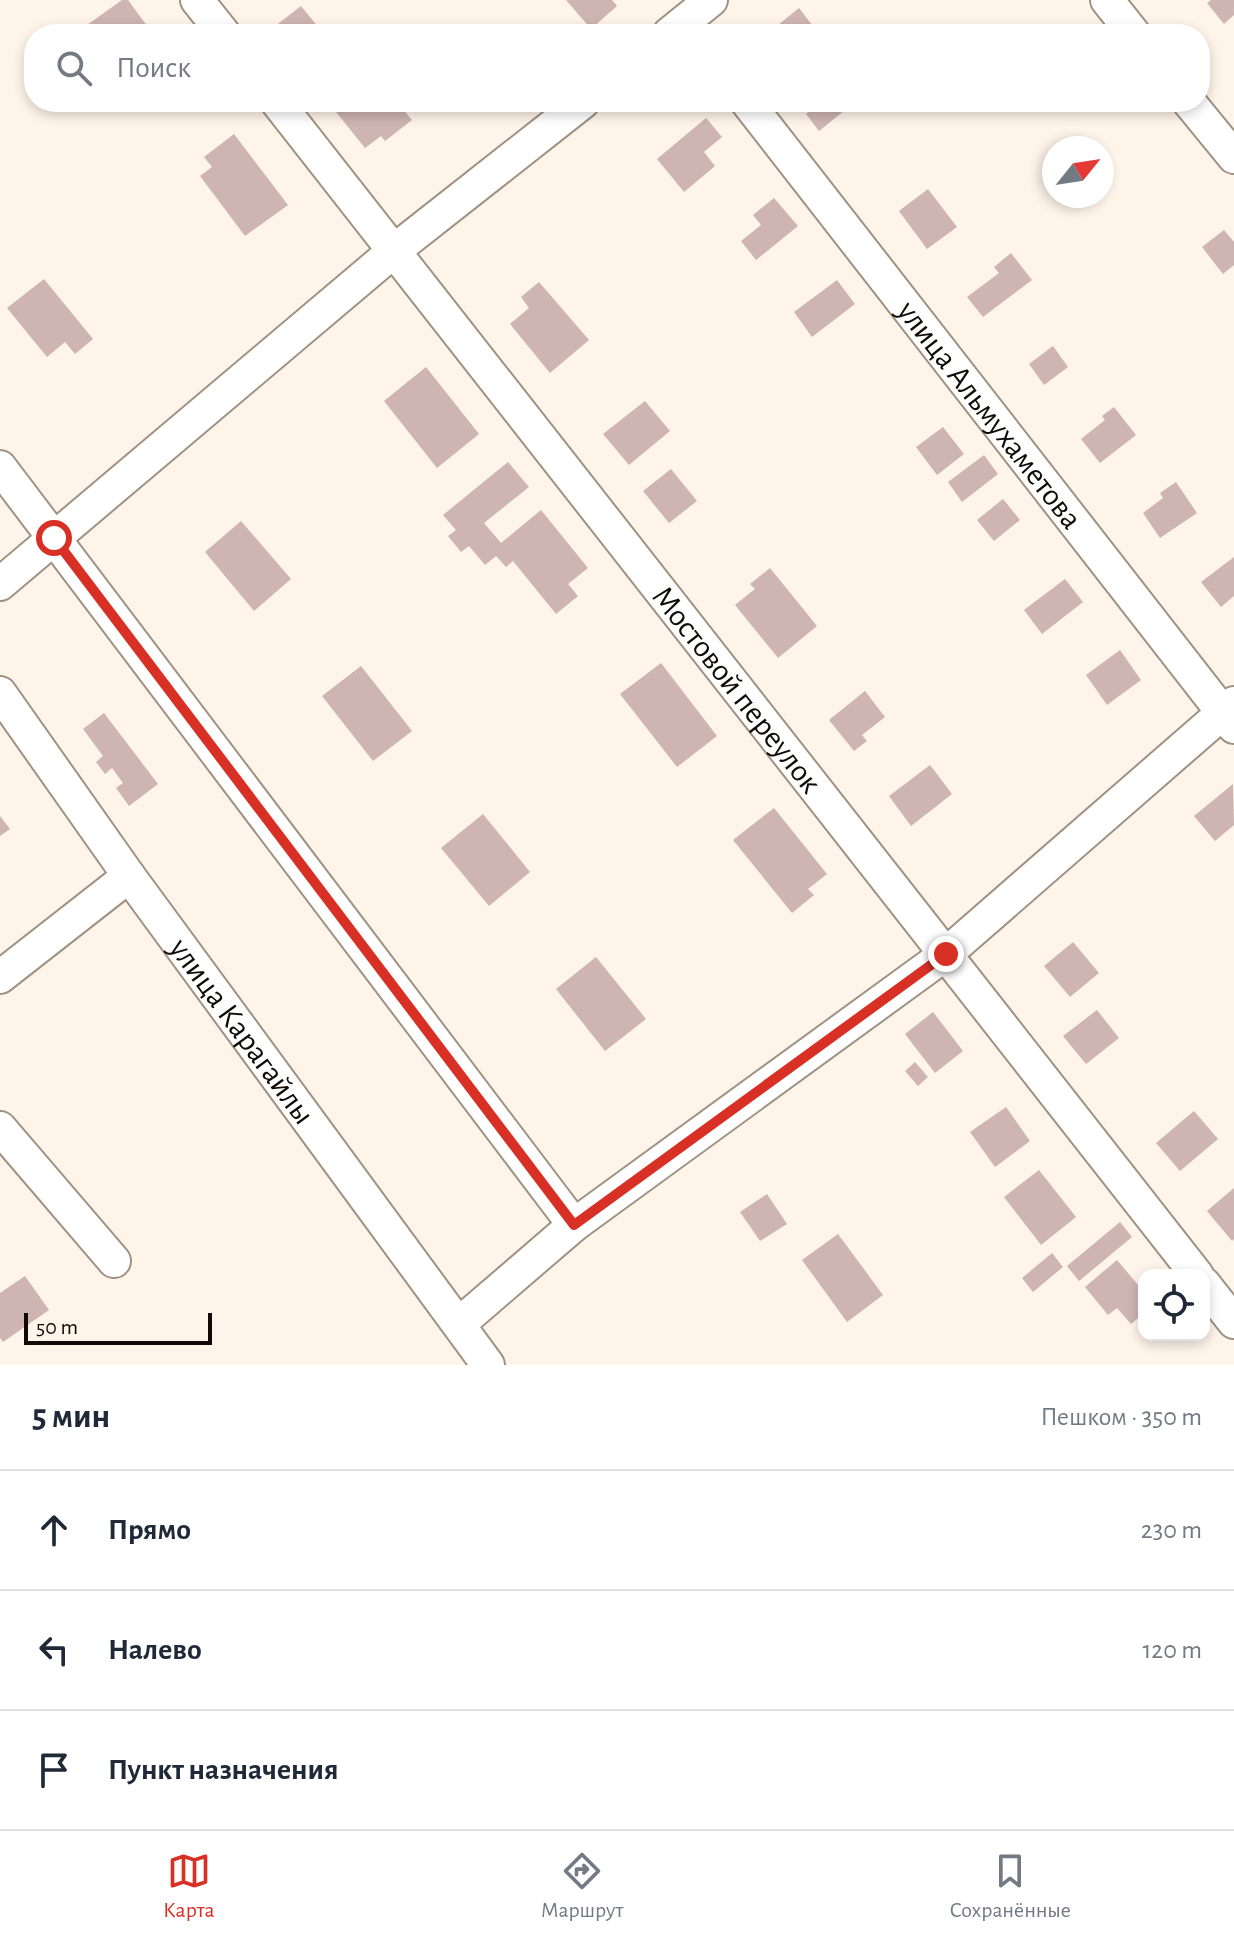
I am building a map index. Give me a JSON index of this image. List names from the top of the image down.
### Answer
{
  "streets": {
    "street": ["улица Альмухаметова", "Мостовой переулок", "улица Карагайлы"]
  },
  "scale_bar": "50 m",
  "north": "top right",
  "page": {
    "search": "Поиск",
    "scale": "50 m",
    "heading": ["5 мин", "Пешком · 350 m"],
    "list": [
      ["Прямо", "230 m"],
      ["Налево", "120 m"],
      "Пункт назначения"
    ],
    "nav": ["Карта", "Маршрут", "Сохранённые"]
  }
}
